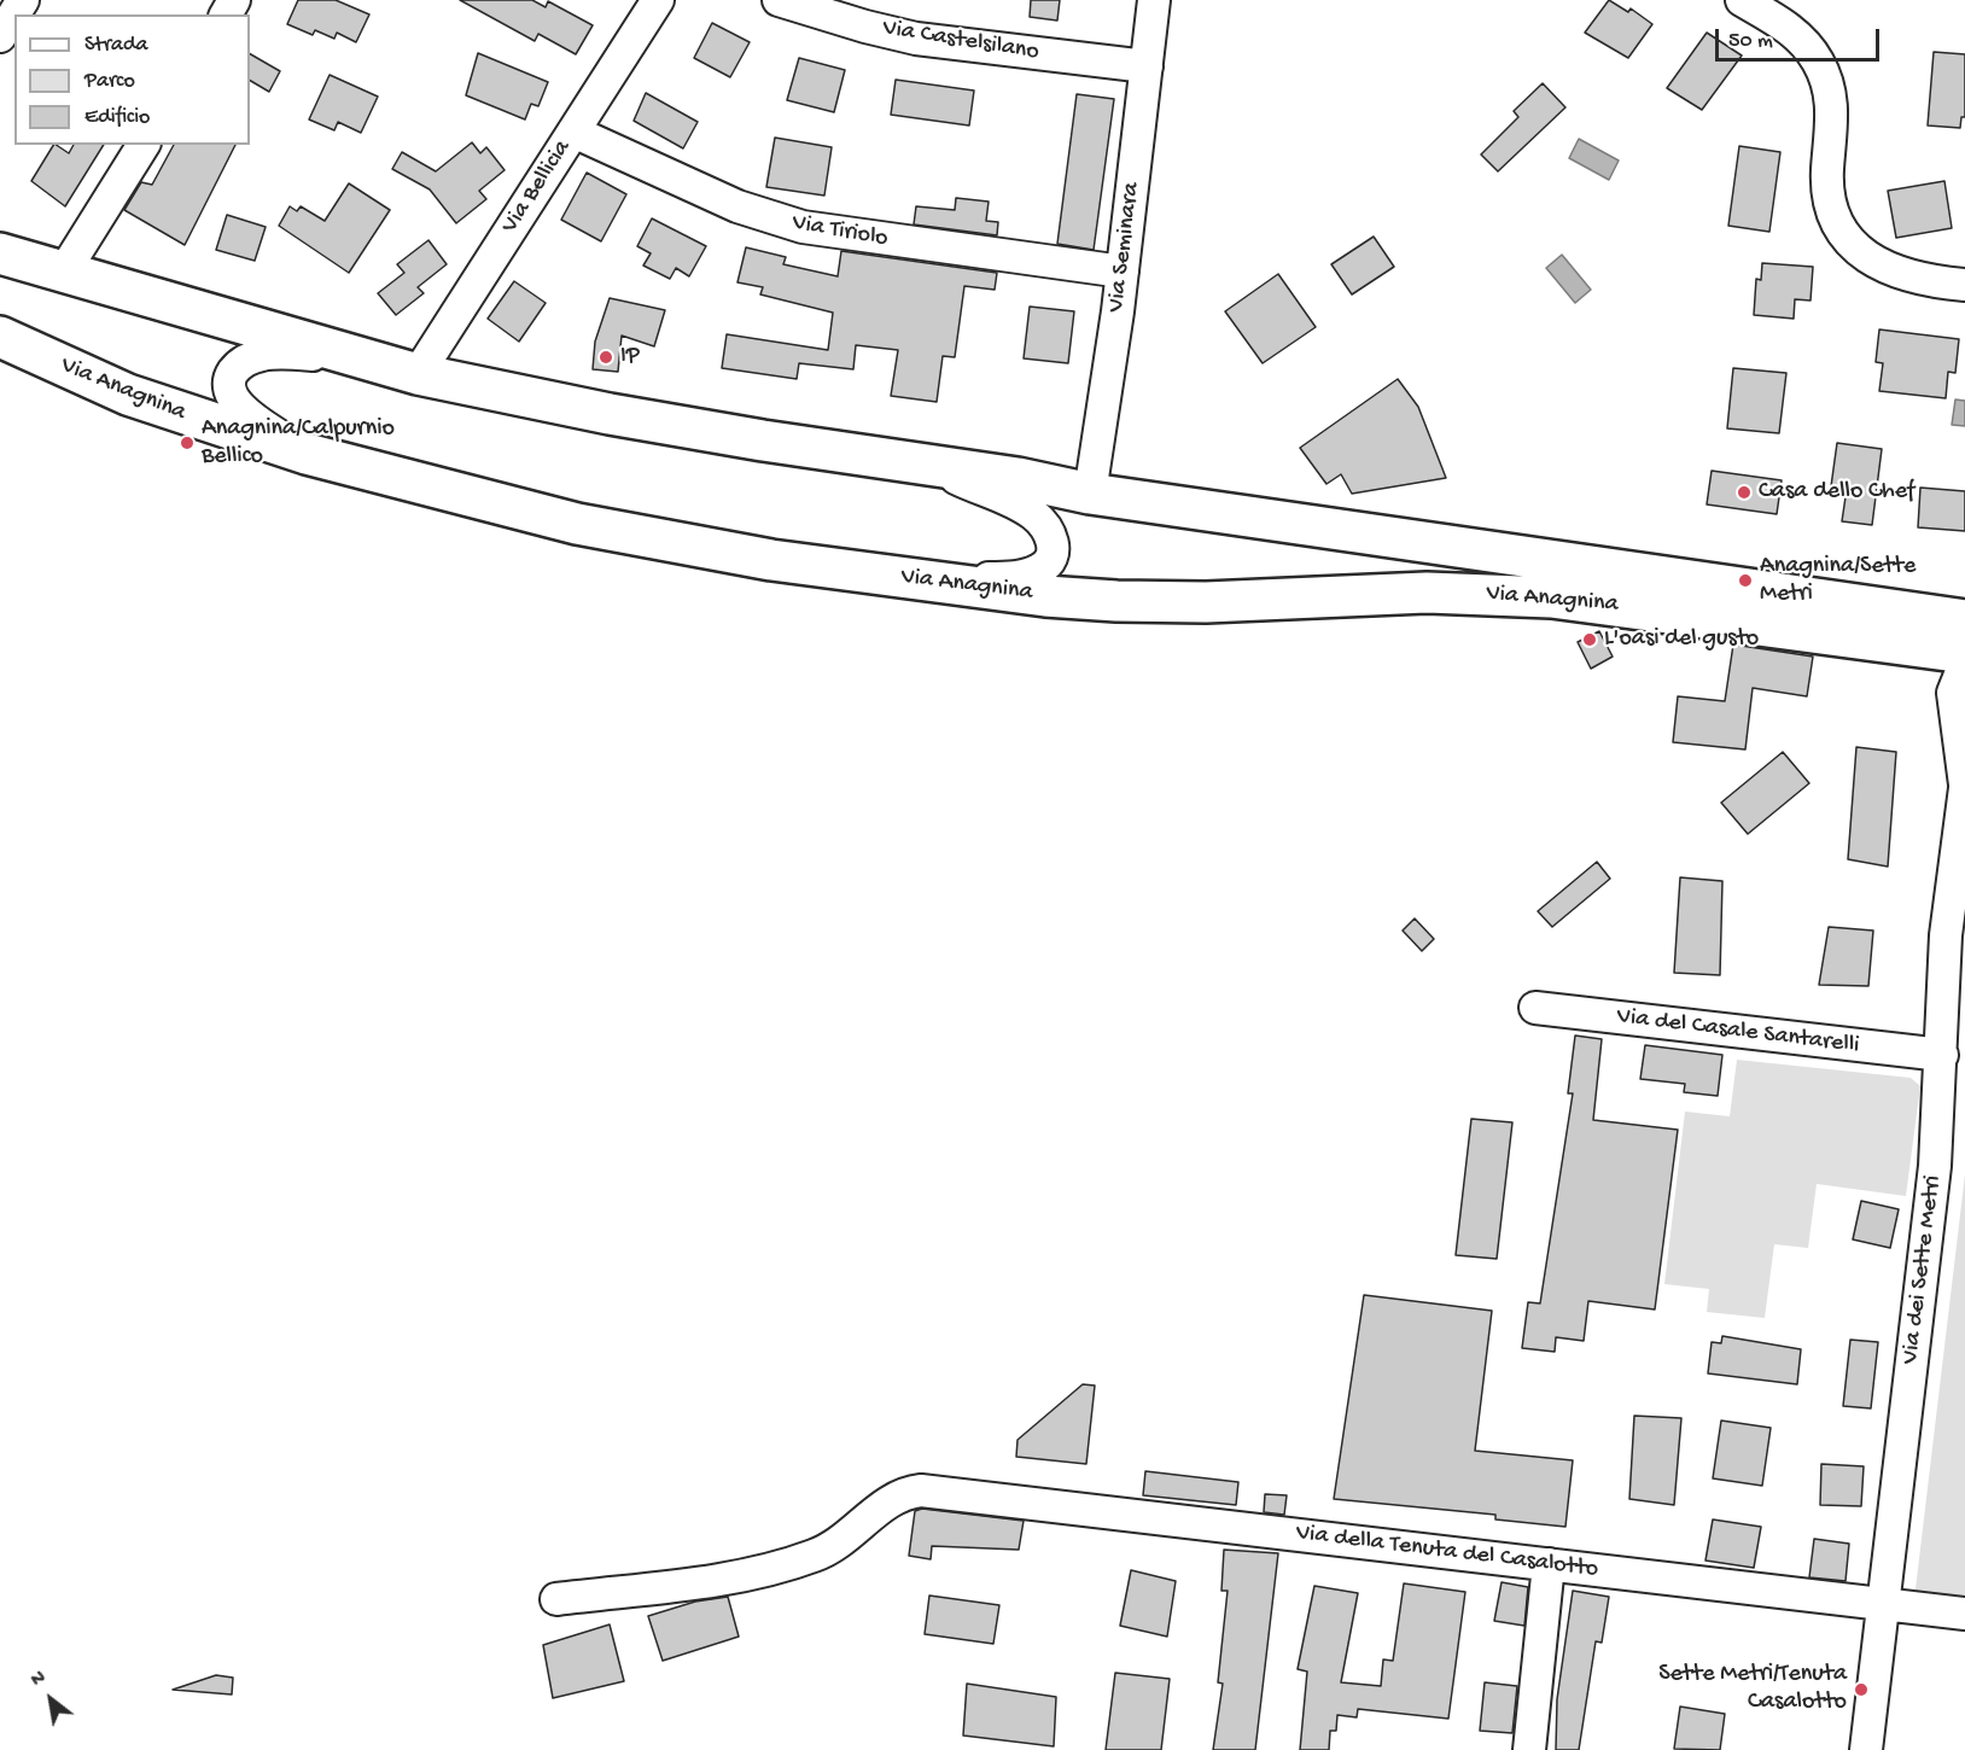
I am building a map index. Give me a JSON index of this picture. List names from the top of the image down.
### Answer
{
  "streets": {
    "main road": ["Via Anagnina"],
    "street": [
      "Via Castelsilano",
      "Via Bellicia",
      "Via Tiriolo",
      "Via Seminara",
      "Via del Casale Santarelli",
      "Via dei Sette Metri",
      "Via della Tenuta del Casalotto"
    ]
  },
  "crossings": [
    ["Via Castelsilano", "Via Seminara"],
    ["Via Bellicia", "Via Tiriolo"],
    ["Via Bellicia", "Via Anagnina"],
    ["Via Tiriolo", "Via Seminara"],
    ["Via Seminara", "Via Anagnina"],
    ["Via del Casale Santarelli", "Via dei Sette Metri"],
    ["Via dei Sette Metri", "Via della Tenuta del Casalotto"]
  ],
  "places": [
    "IP",
    "Anagnina/Calpurnio Bellico",
    "Casa dello Chef",
    "Anagnina/Sette Metri",
    "L'oasi del gusto",
    "Sette Metri/Tenuta Casalotto"
  ],
  "legend": ["Strada", "Parco", "Edificio"],
  "scale_bar": "50 m",
  "north": "top left"
}
